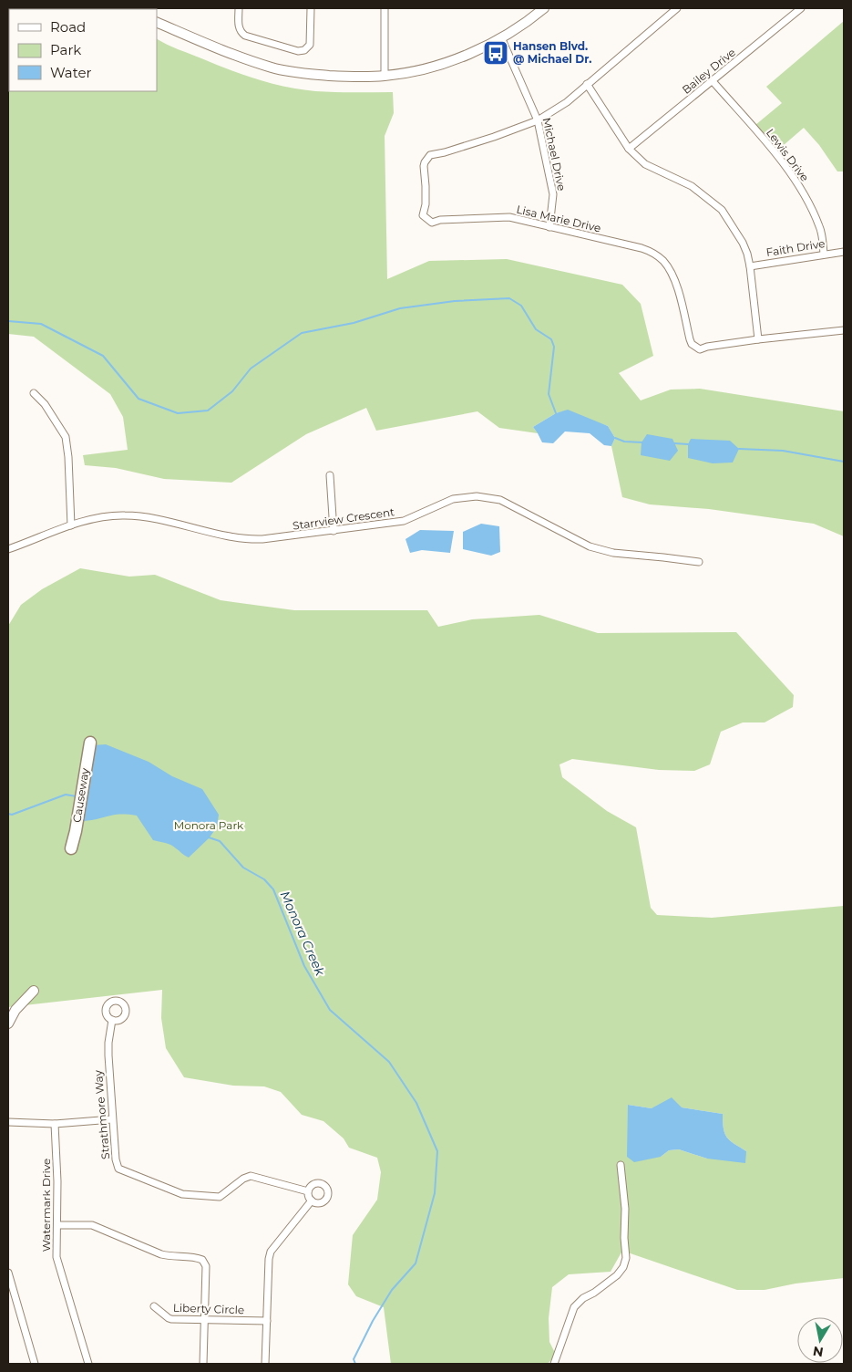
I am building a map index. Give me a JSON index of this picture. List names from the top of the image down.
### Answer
{
  "streets": {
    "highway": ["Causeway"],
    "street": [
      "Bailey Drive",
      "Michael Drive",
      "Lewis Drive",
      "Lisa Marie Drive",
      "Faith Drive",
      "Starrview Crescent",
      "Strathmore Way",
      "Watermark Drive",
      "Liberty Circle"
    ]
  },
  "crossings": [
    ["Bailey Drive", "Lewis Drive"],
    ["Michael Drive", "Lisa Marie Drive"],
    ["Lewis Drive", "Faith Drive"],
    ["Strathmore Way", "Liberty Circle"]
  ],
  "water": ["Monora Creek"],
  "parks": ["Monora Park"],
  "places": {
    "bus stop": ["Hansen Blvd. @ Michael Dr."]
  },
  "legend": ["Road", "Park", "Water"],
  "north": "bottom"
}
